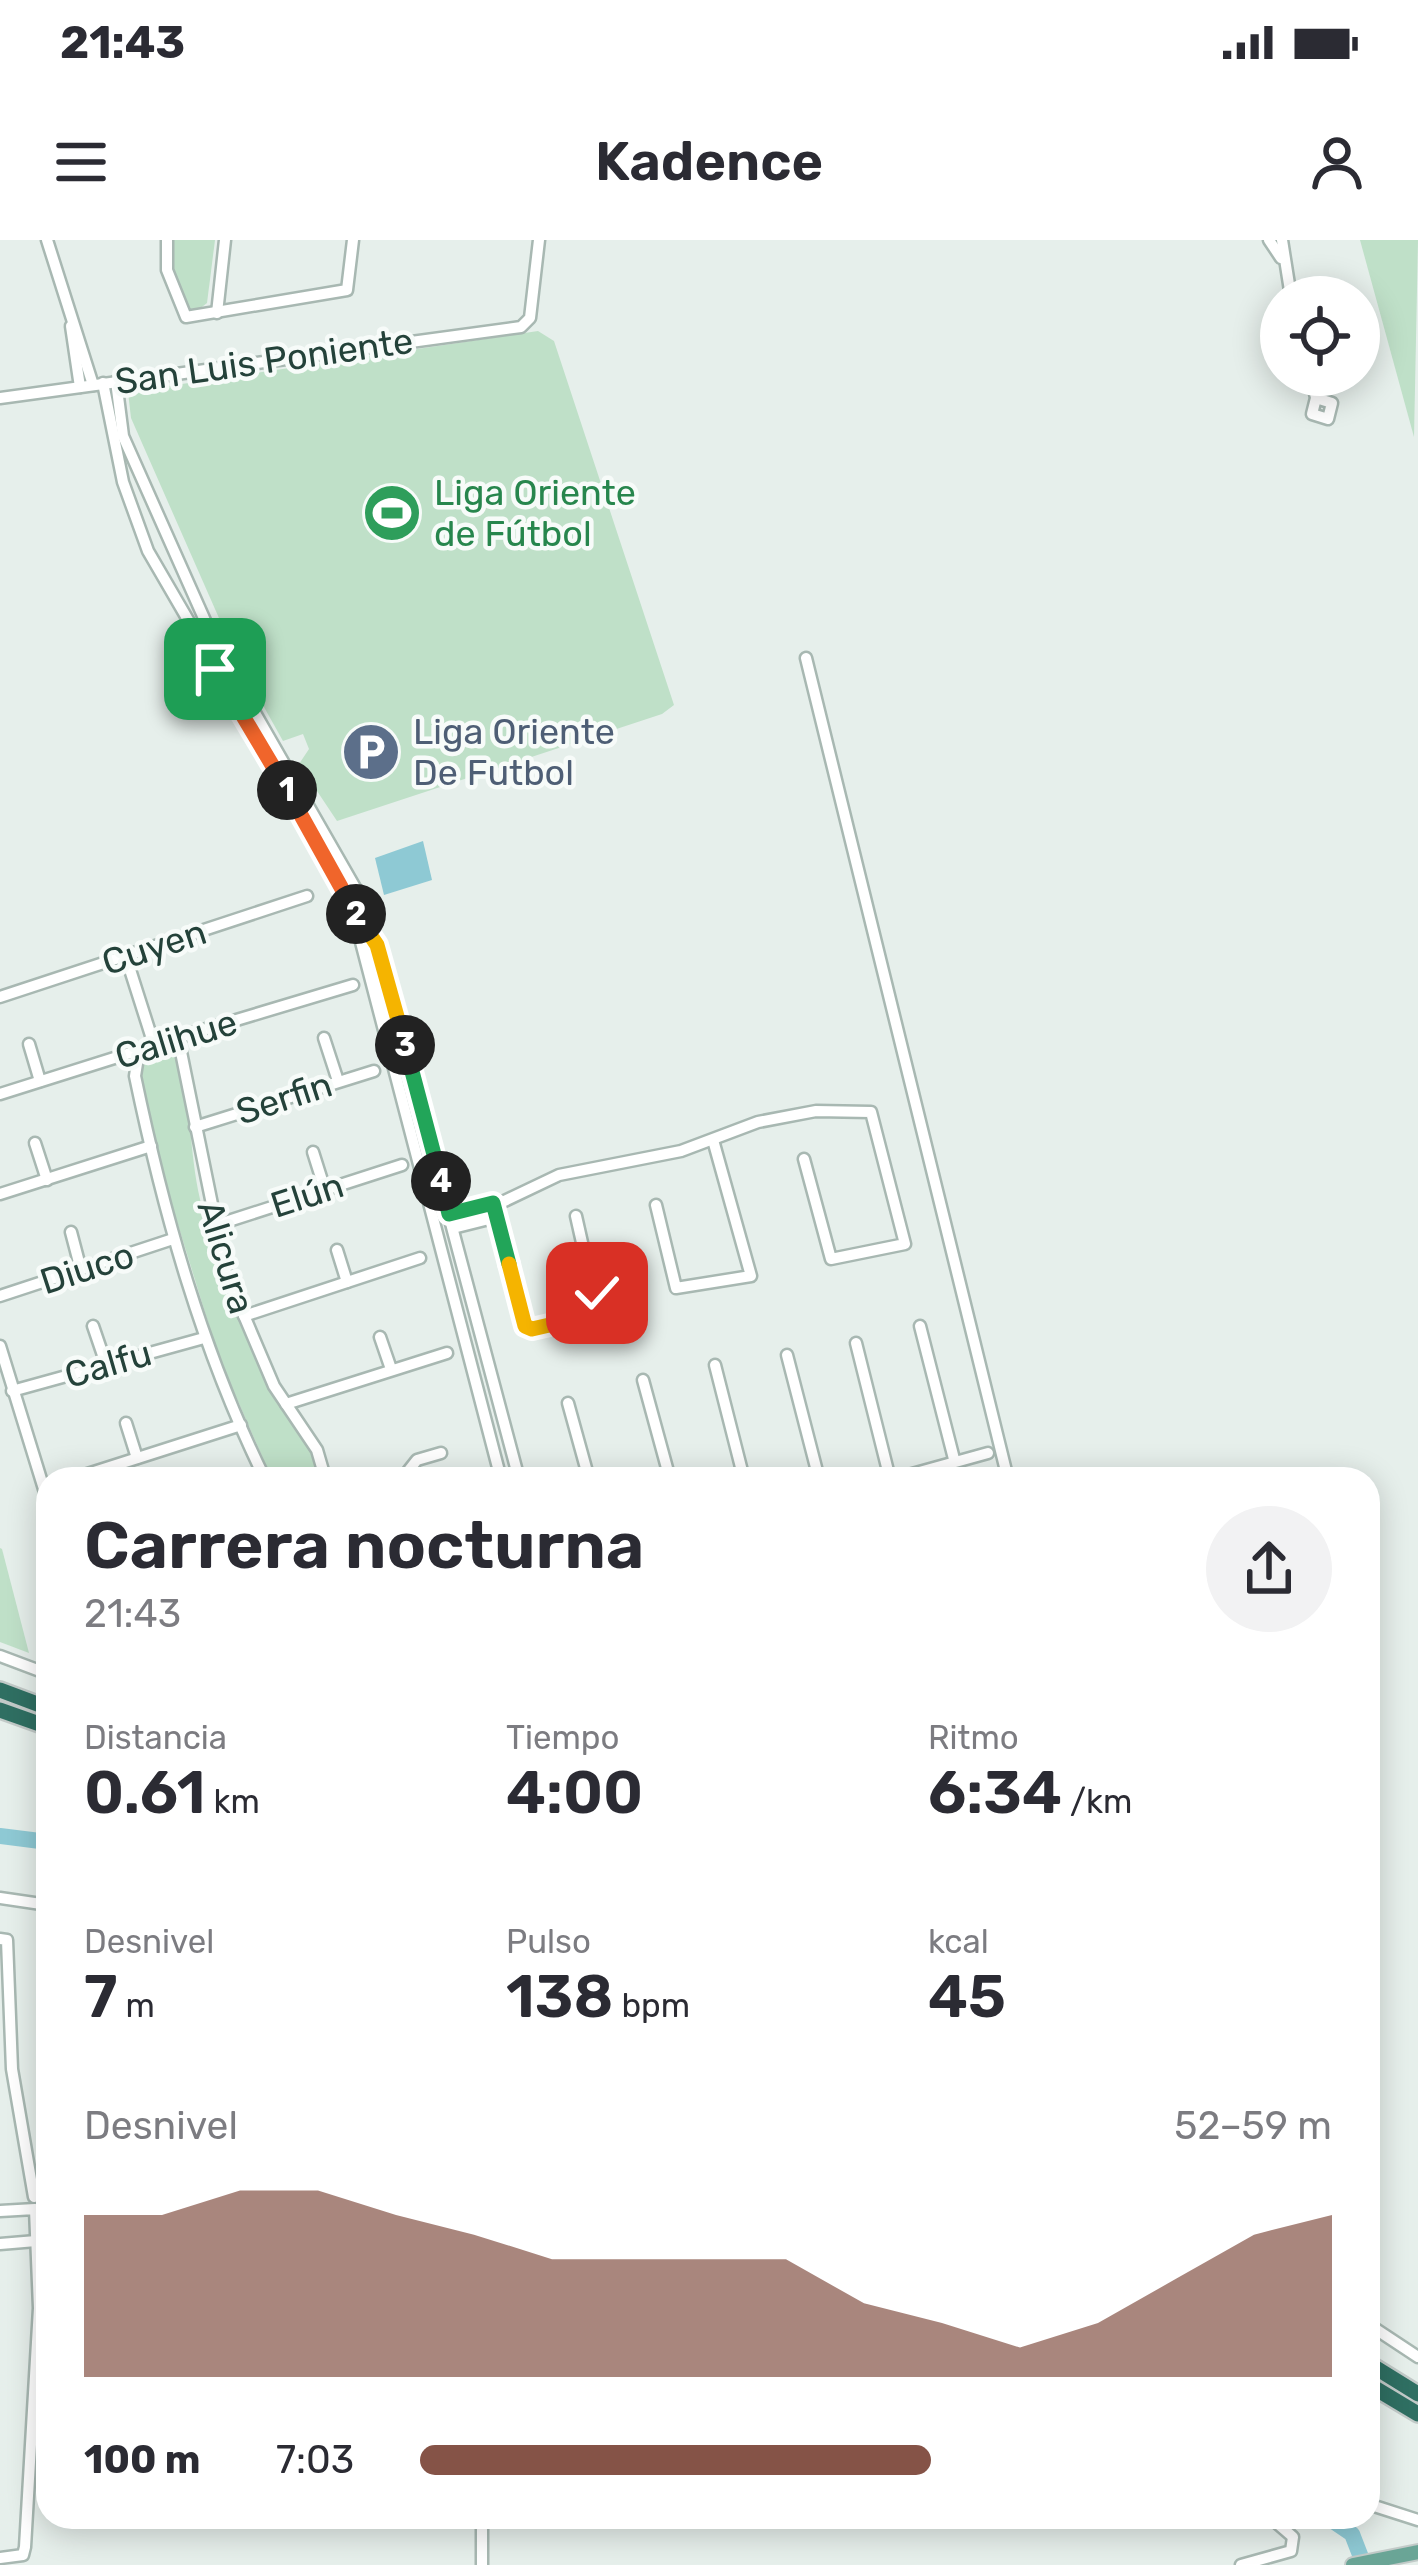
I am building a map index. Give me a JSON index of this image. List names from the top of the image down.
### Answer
{
  "streets": {
    "street": [
      "San Luis Poniente",
      "Cuyen",
      "Calihue",
      "Serfin",
      "Elún",
      "Alicura",
      "Diuco",
      "Calfu"
    ]
  },
  "crossings": [
    ["Calihue", "Alicura"],
    ["Serfin", "Alicura"],
    ["Elún", "Alicura"]
  ],
  "places": {
    "sports": ["Liga Oriente de Fútbol"],
    "parking": ["Liga Oriente De Futbol"]
  },
  "page": {
    "status": "21:43",
    "header": "Kadence",
    "pins": [
      "1",
      "2",
      "3",
      "4"
    ],
    "heading": ["Carrera nocturna", "21:43"],
    "stats": [
      ["Distancia", "0.61 km"],
      ["Tiempo", "4:00"],
      ["Ritmo", "6:34 /km"],
      ["Desnivel", "7 m"],
      ["Pulso", "138 bpm"],
      ["kcal", "45"]
    ],
    "chart": ["Desnivel", "52–59 m"],
    "list": [
      {
        "name": "100 m",
        "note": "7:03"
      }
    ]
  }
}
